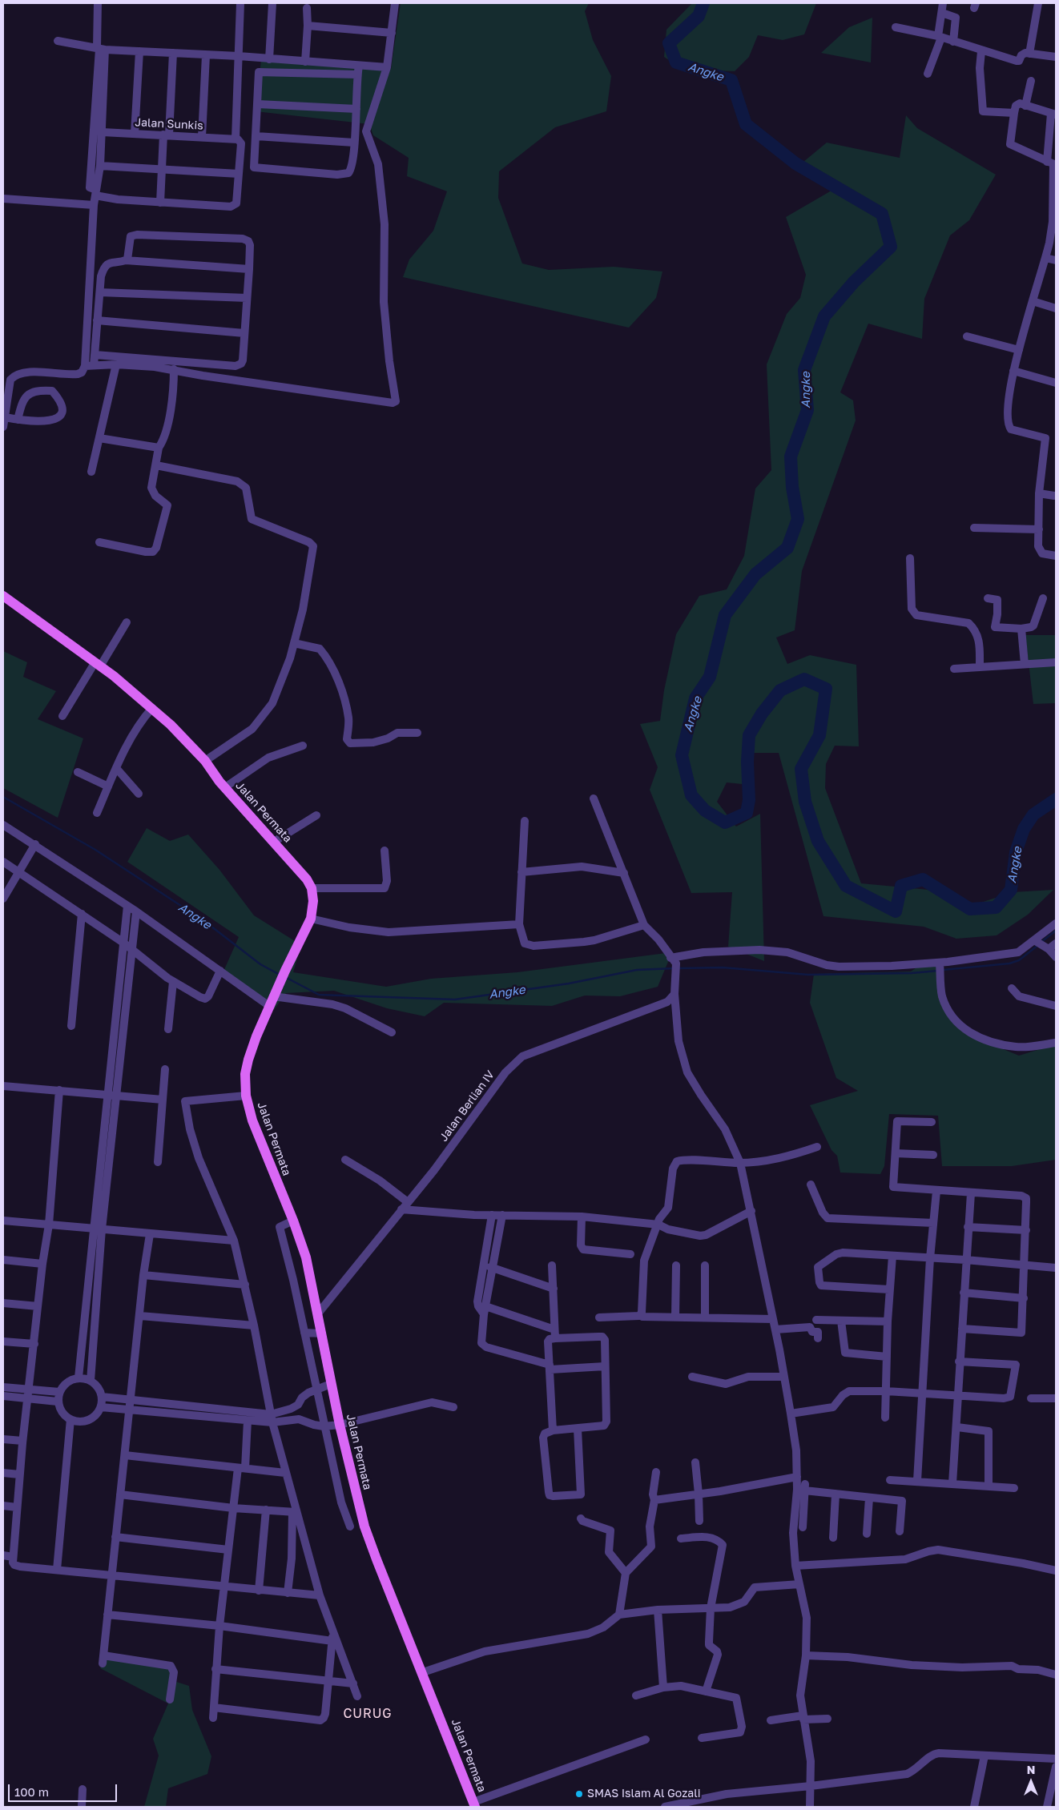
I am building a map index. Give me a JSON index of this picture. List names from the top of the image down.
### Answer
{
  "streets": {
    "main road": ["Jalan Permata"],
    "street": ["Jalan Sunkis", "Jalan Berlian IV"]
  },
  "crossings": [
    ["Jalan Permata", "Jalan Berlian IV"]
  ],
  "districts": ["CURUG"],
  "water": ["Angke"],
  "places": ["SMAS Islam Al Gozali"],
  "scale_bar": "100 m",
  "north": "top"
}
